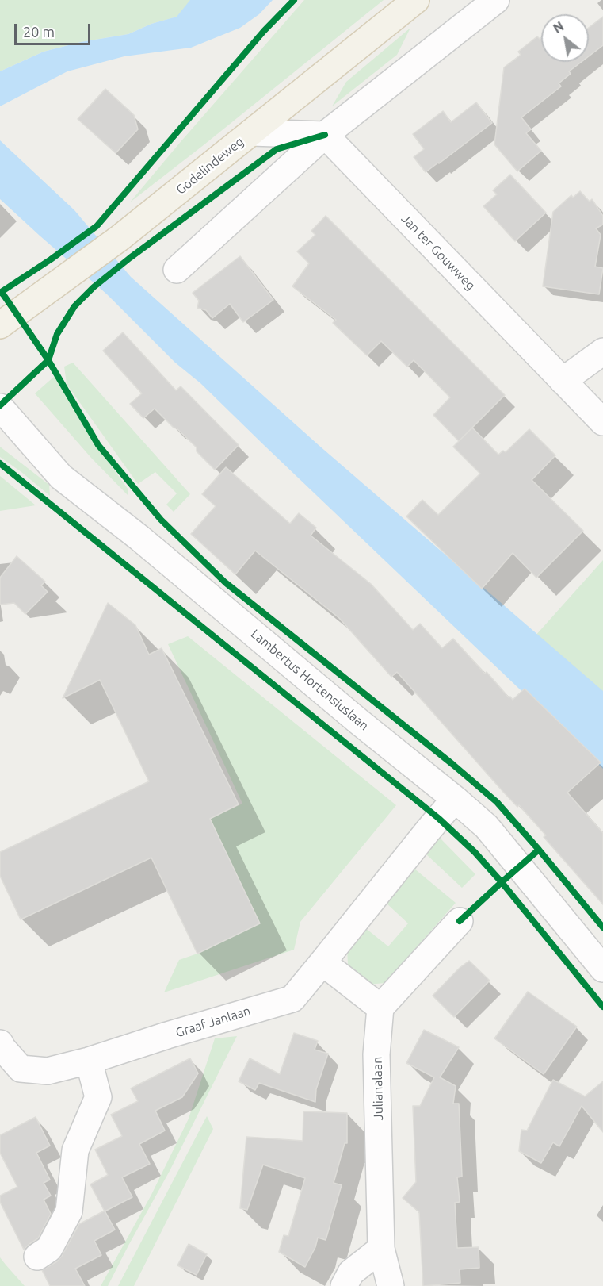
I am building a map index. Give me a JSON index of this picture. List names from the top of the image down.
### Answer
{
  "streets": {
    "main road": ["Godelindeweg"],
    "street": [
      "Jan ter Gouwweg",
      "Lambertus Hortensiuslaan",
      "Graaf Janlaan",
      "Julianalaan"
    ]
  },
  "crossings": [
    ["Lambertus Hortensiuslaan", "Graaf Janlaan"]
  ],
  "scale_bar": "20 m",
  "north": "top left"
}
